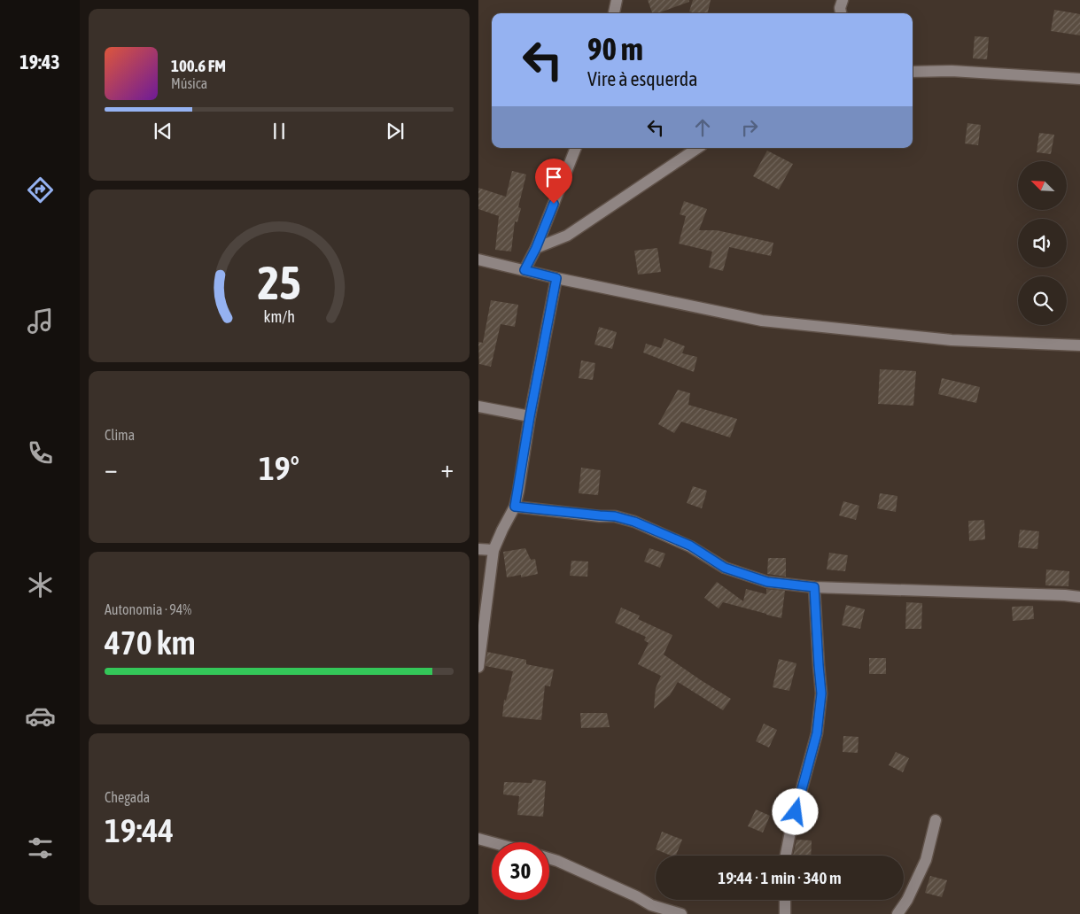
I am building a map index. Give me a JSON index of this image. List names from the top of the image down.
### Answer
{
  "north": "top left",
  "page": {
    "tabs": "19:43",
    "turn": ["90 m", "Vire à esquerda"],
    "song": ["100.6 FM", "Música"],
    "tile": [
      "Clima",
      ["Autonomia · 94%", "470 km"],
      ["Chegada", "19:44"]
    ],
    "heat": ["−", "19°", "+"],
    "limit": "30",
    "trip": "19:44 · 1 min · 340 m",
    "gauge": ["25", "km/h"]
  }
}
